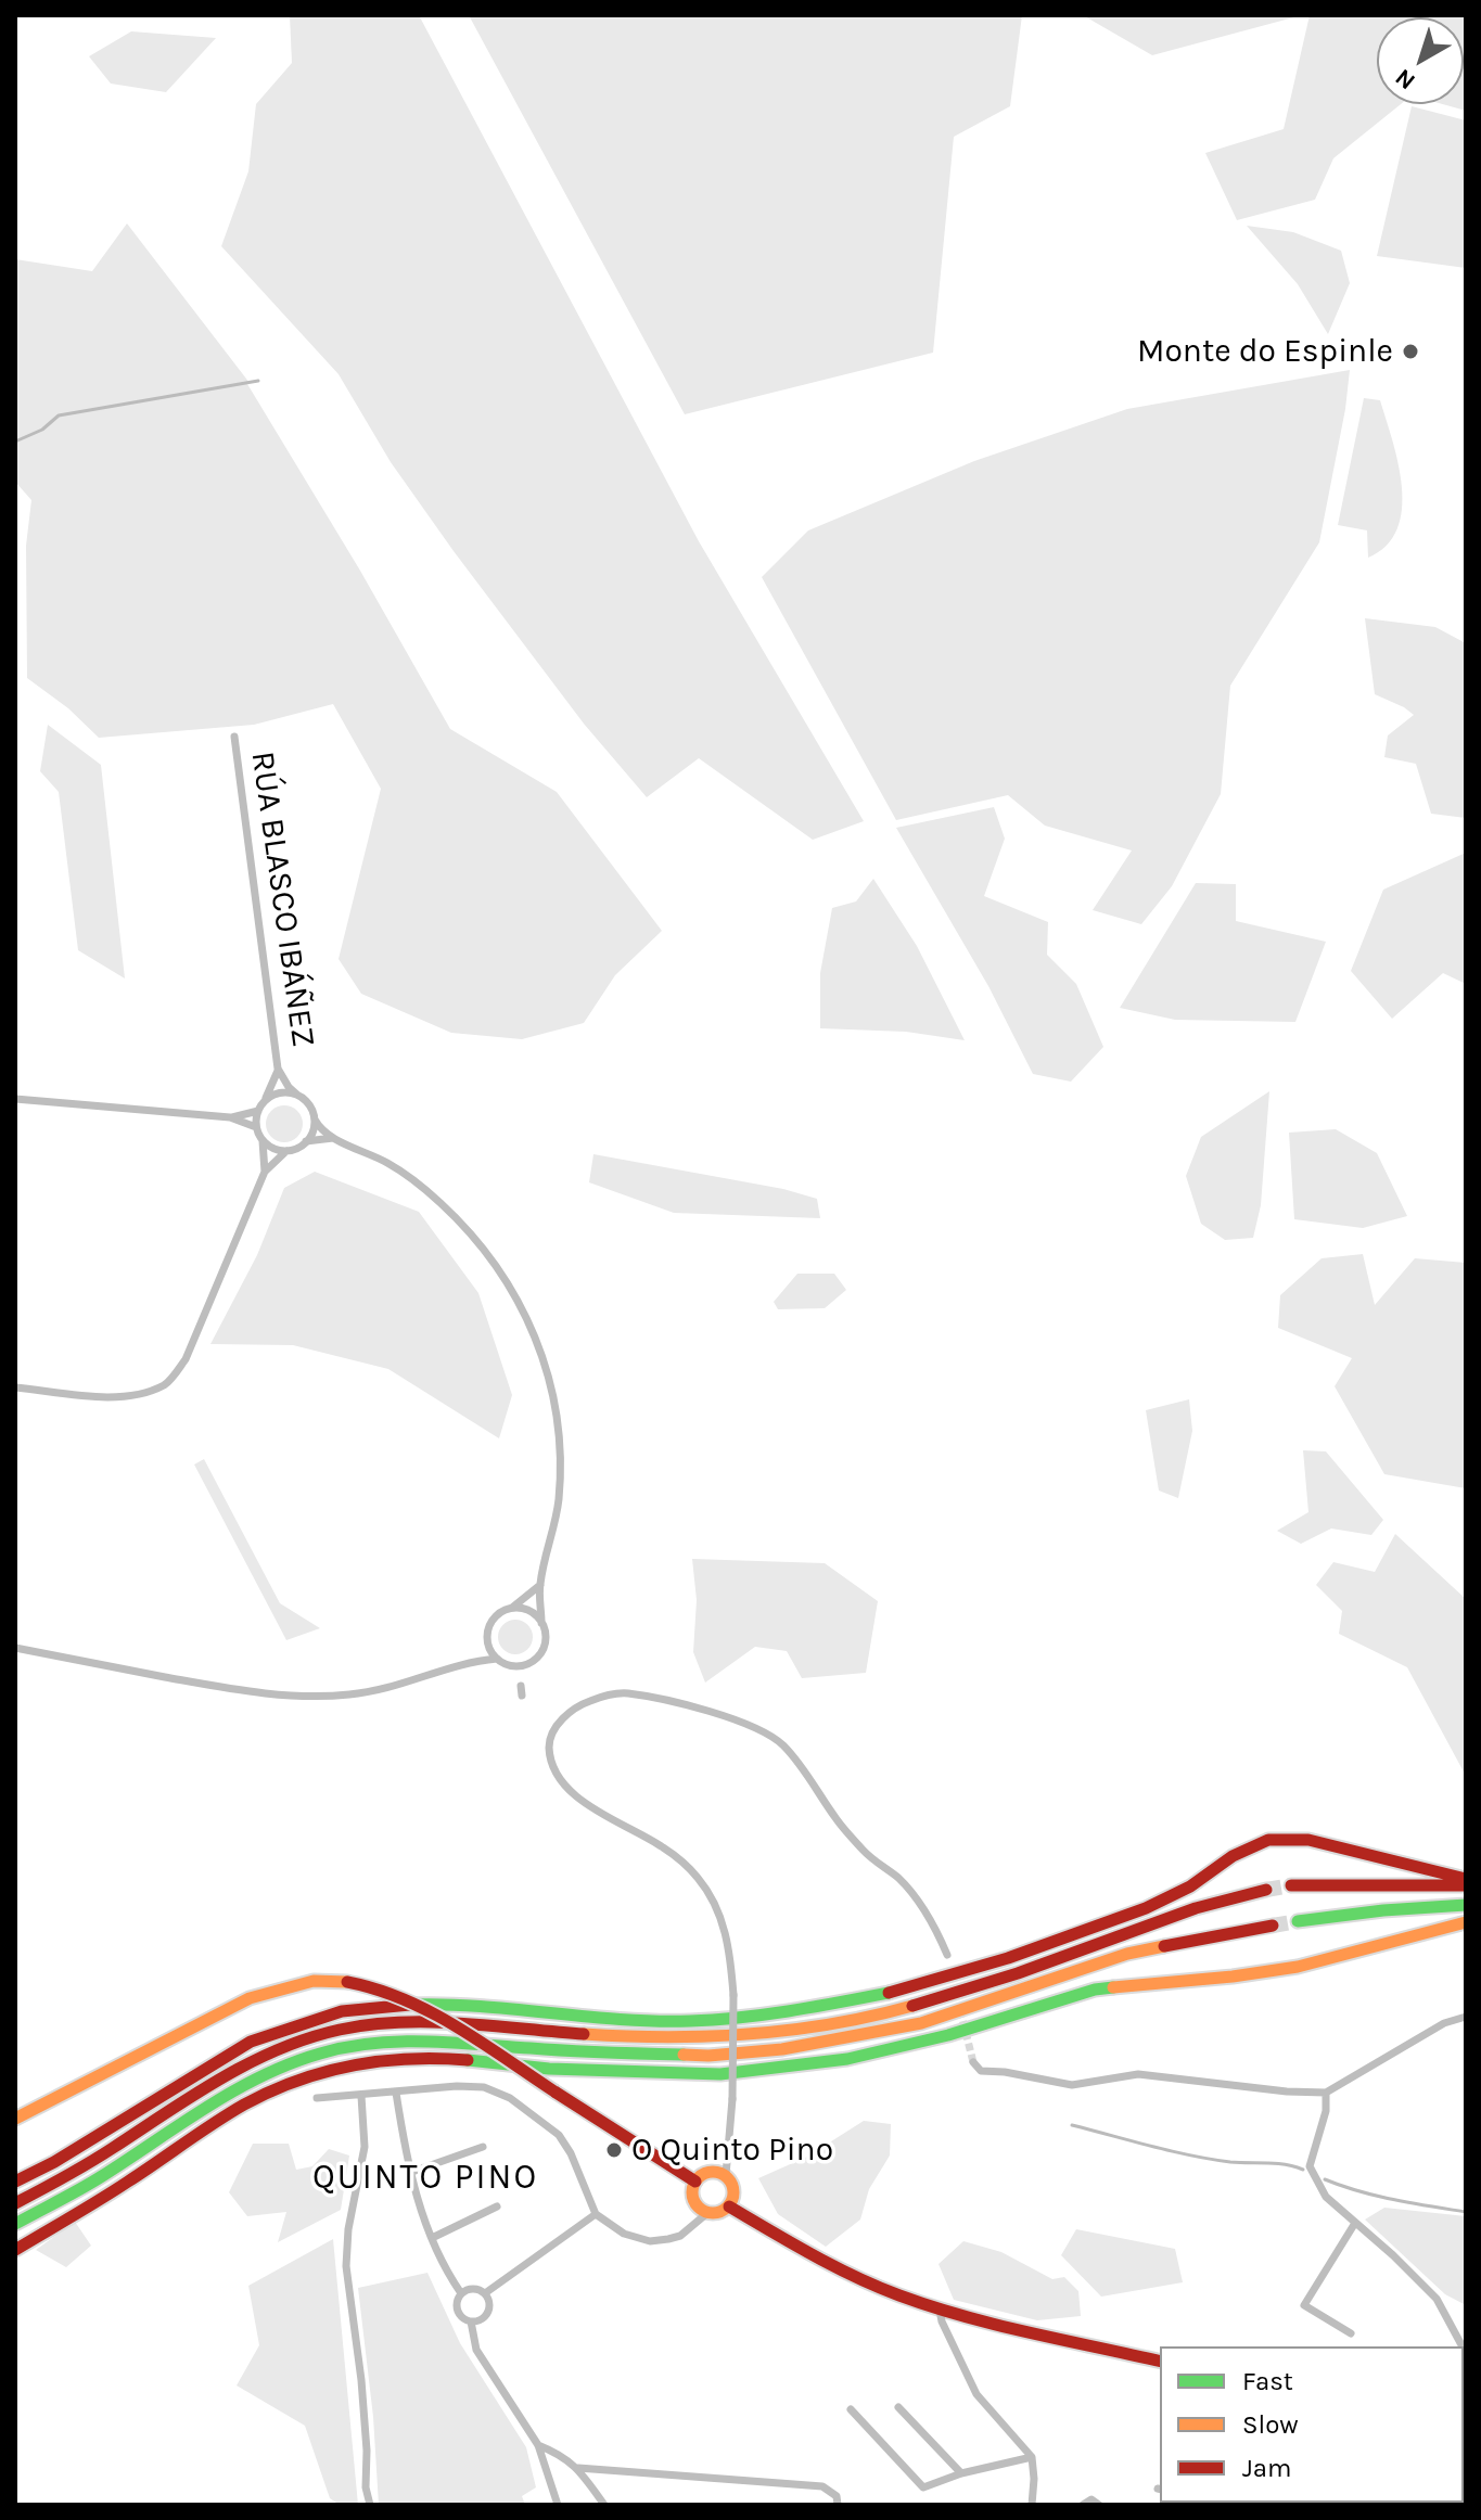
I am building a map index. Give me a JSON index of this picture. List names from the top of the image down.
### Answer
{
  "streets": {
    "street": ["RÚA BLASCO IBÁÑEZ"]
  },
  "districts": ["QUINTO PINO"],
  "places": ["Monte do Espinle", "O Quinto Pino"],
  "legend": ["Fast", "Slow", "Jam"],
  "north": "bottom left"
}
